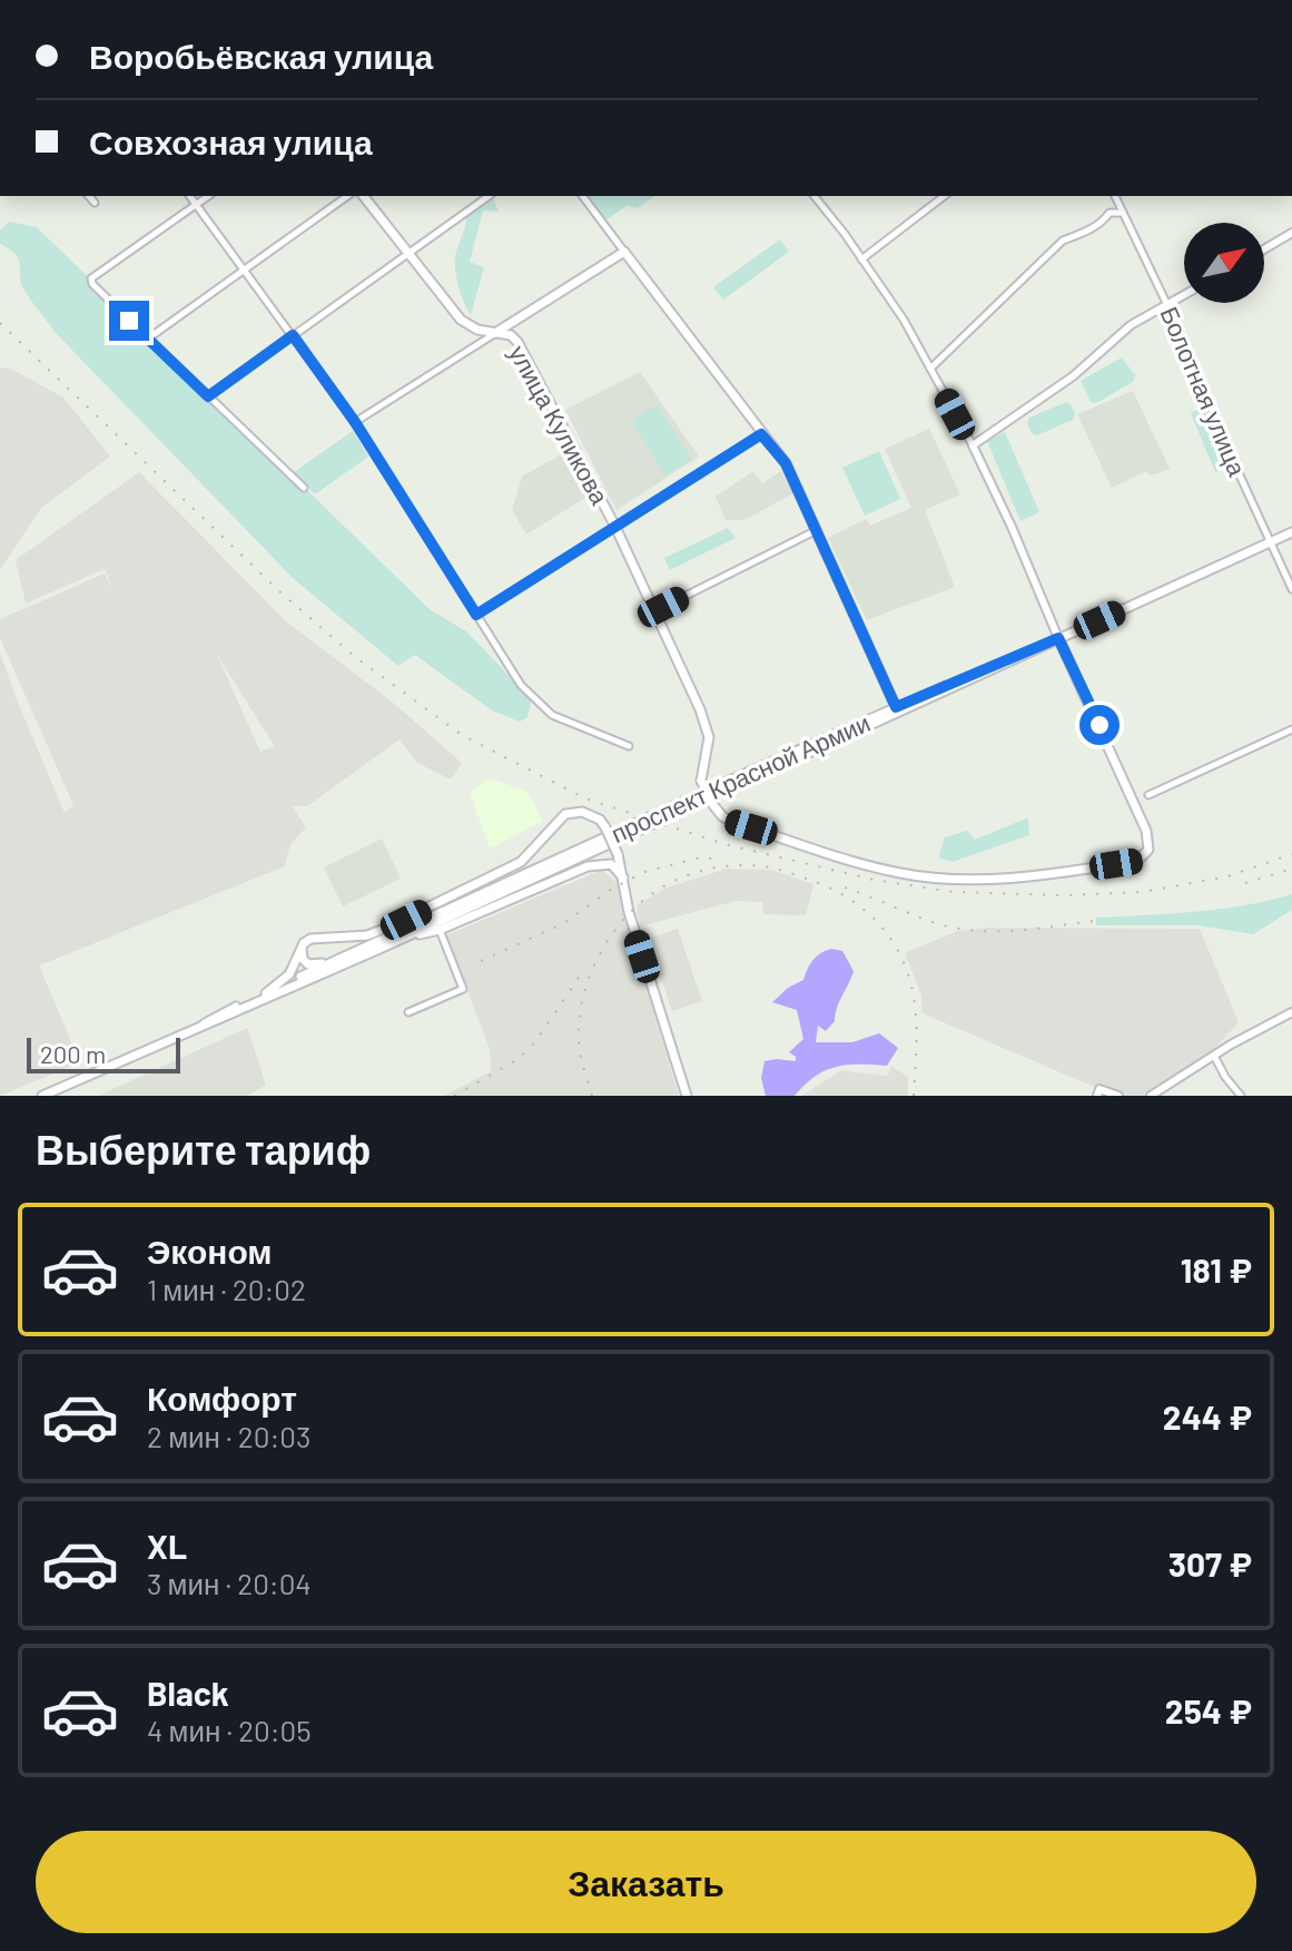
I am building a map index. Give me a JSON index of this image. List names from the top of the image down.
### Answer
{
  "streets": {
    "main road": ["улица Куликова", "проспект Красной Армии"],
    "street": ["Болотная улица"]
  },
  "crossings": [
    ["Болотная улица", "проспект Красной Армии"],
    ["улица Куликова", "проспект Красной Армии"]
  ],
  "scale_bar": "200 m",
  "north": "top right",
  "page": {
    "banner": ["Воробьёвская улица", "Совхозная улица"],
    "scale": "200 m",
    "heading": "Выберите тариф",
    "list": [
      {
        "name": "Эконом",
        "note": "1 мин · 20:02",
        "value": "181 ₽"
      },
      {
        "name": "Комфорт",
        "note": "2 мин · 20:03",
        "value": "244 ₽"
      },
      {
        "name": "XL",
        "note": "3 мин · 20:04",
        "value": "307 ₽"
      },
      {
        "name": "Black",
        "note": "4 мин · 20:05",
        "value": "254 ₽"
      }
    ],
    "buttons": "Заказать"
  }
}
